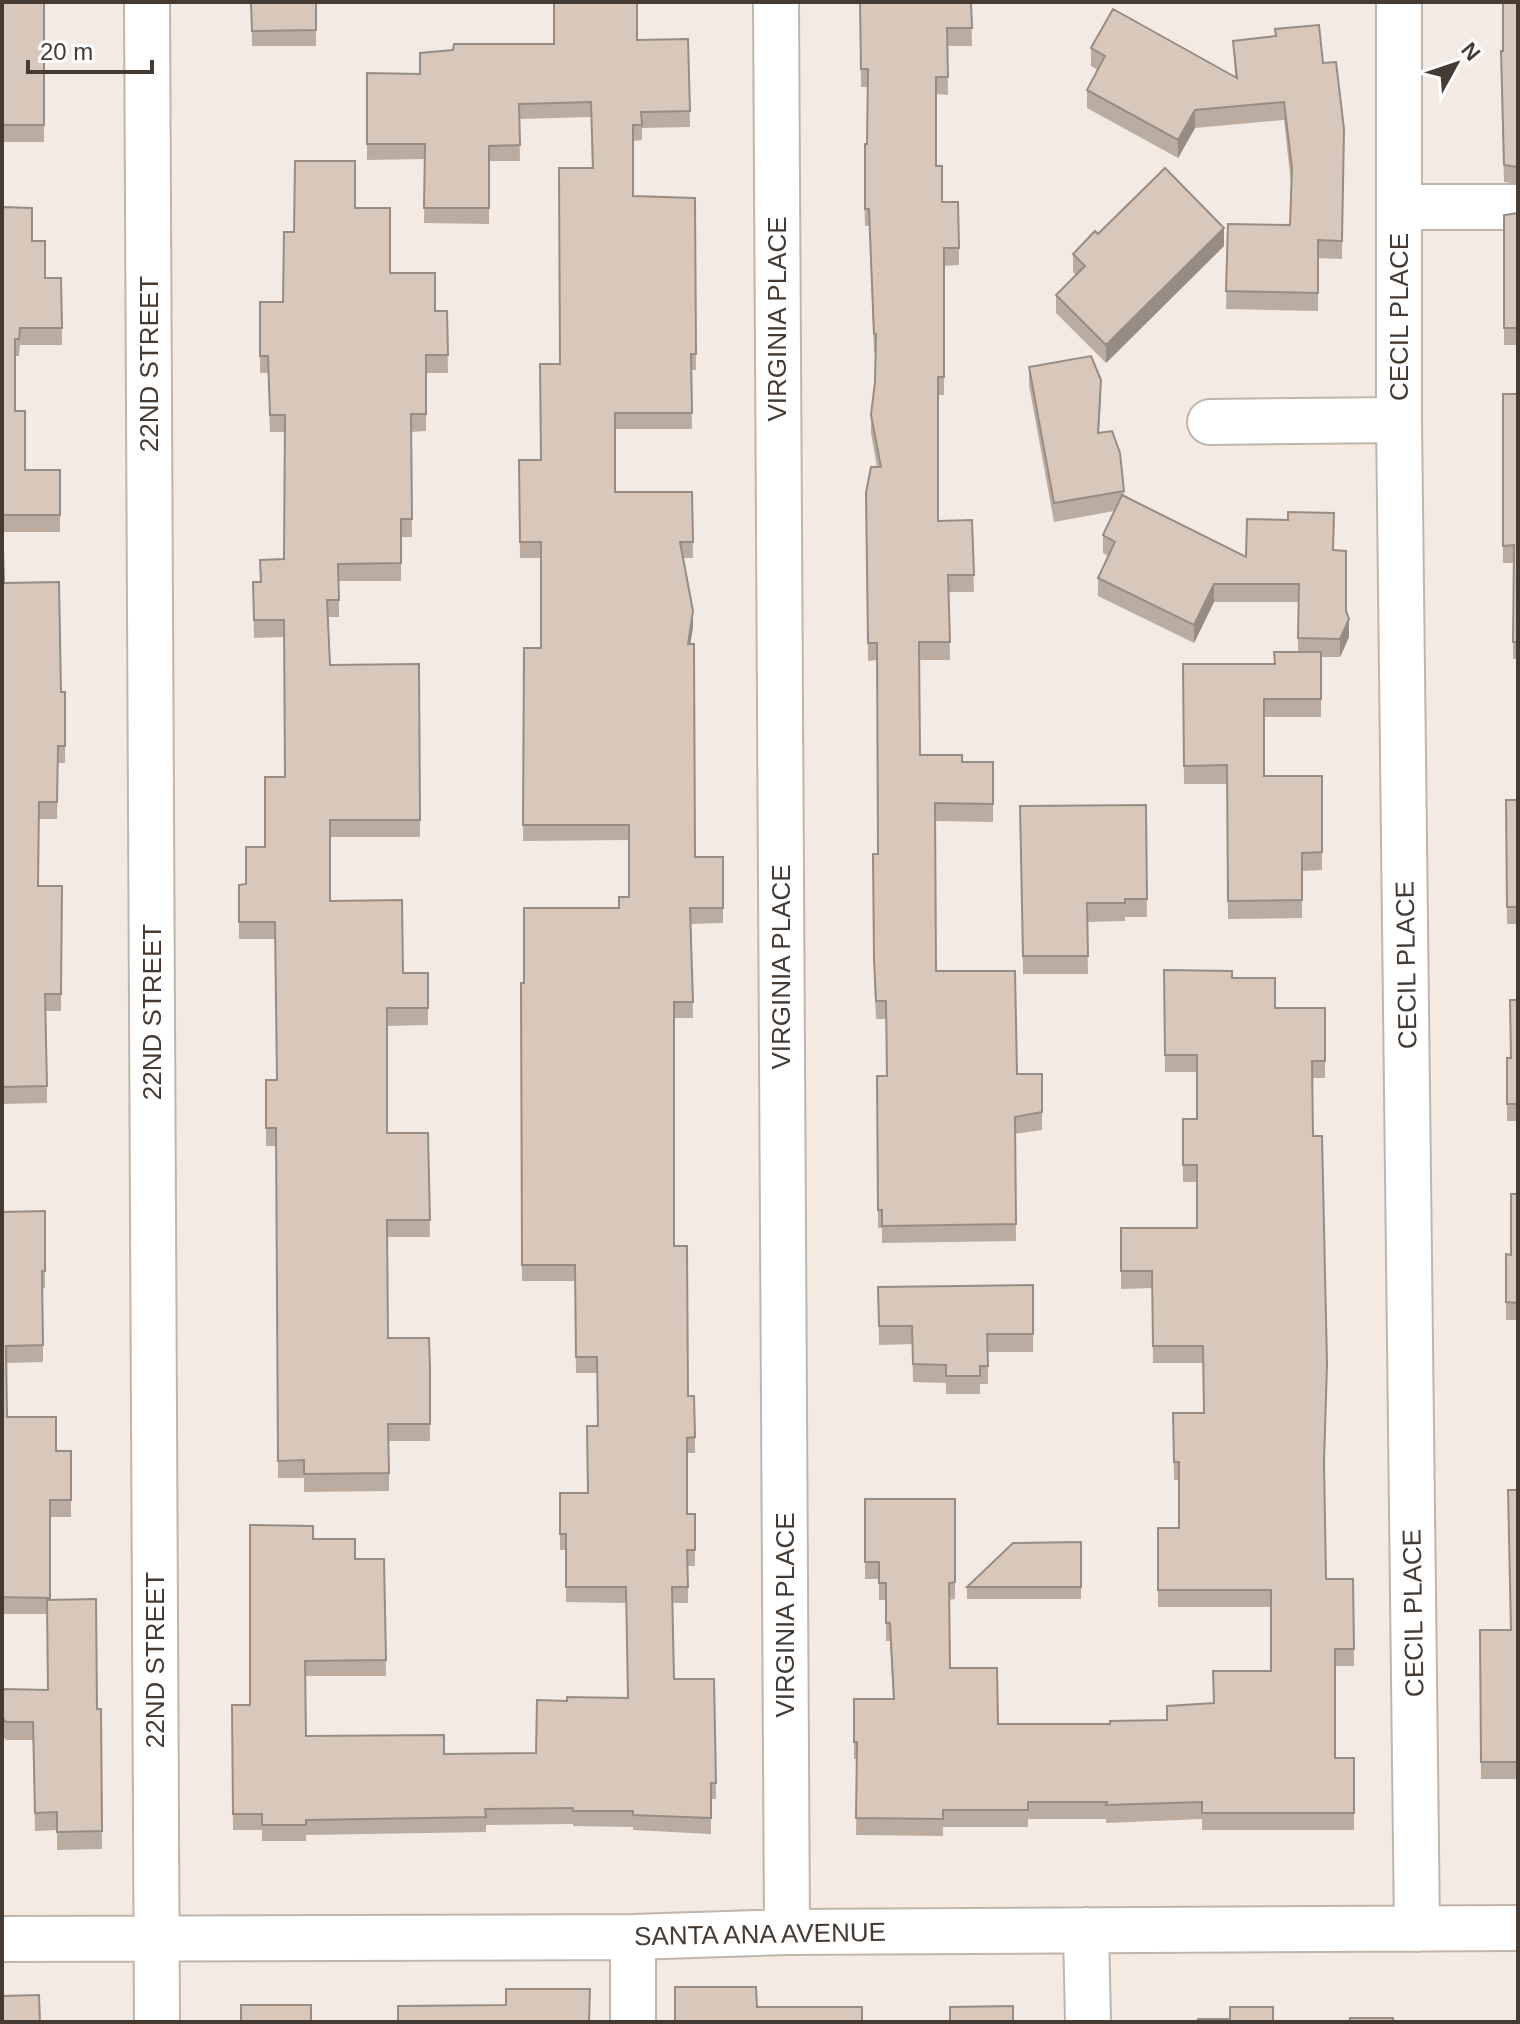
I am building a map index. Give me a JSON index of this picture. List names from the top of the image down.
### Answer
{
  "streets": {
    "street": [
      "CECIL PLACE",
      "VIRGINIA PLACE",
      "22ND STREET",
      "SANTA ANA AVENUE"
    ]
  },
  "crossings": [
    ["CECIL PLACE", "SANTA ANA AVENUE"],
    ["VIRGINIA PLACE", "SANTA ANA AVENUE"],
    ["22ND STREET", "SANTA ANA AVENUE"]
  ],
  "scale_bar": "20 m",
  "north": "top right"
}
